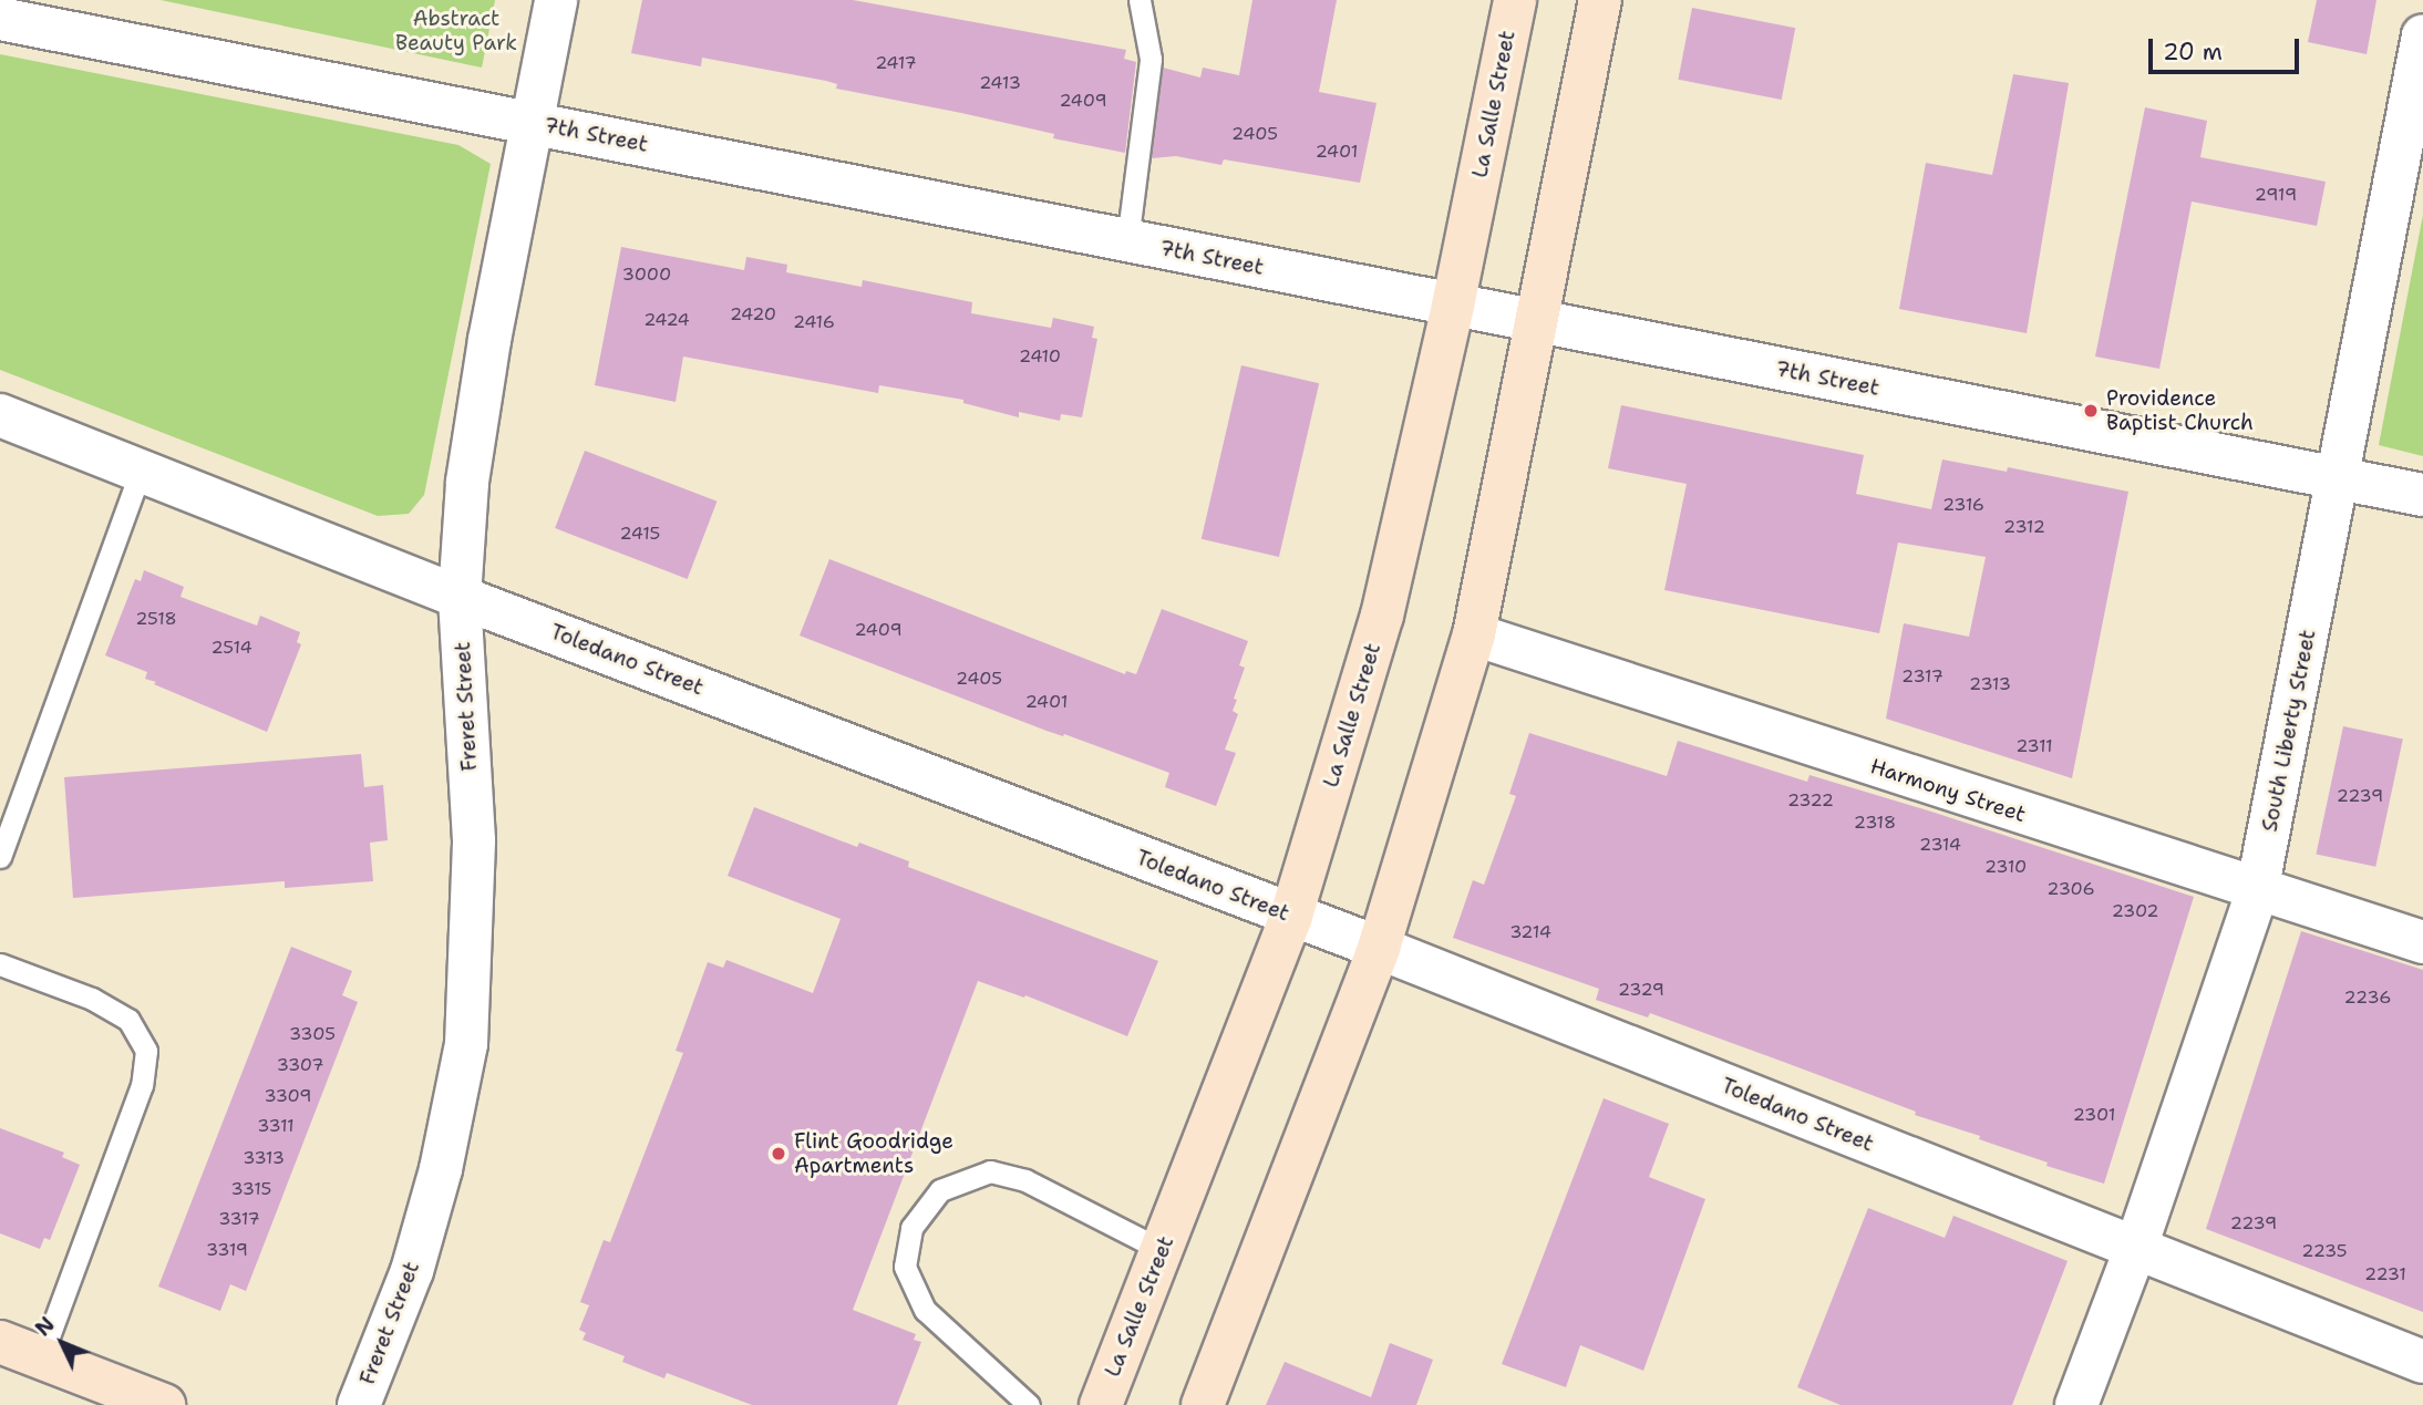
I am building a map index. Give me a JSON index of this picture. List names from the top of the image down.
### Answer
{
  "streets": {
    "street": [
      "La Salle Street",
      "7th Street",
      "Toledano Street",
      "Freret Street",
      "South Liberty Street",
      "Harmony Street"
    ]
  },
  "crossings": [
    ["La Salle Street", "7th Street"],
    ["La Salle Street", "Toledano Street"],
    ["7th Street", "Freret Street"],
    ["7th Street", "South Liberty Street"],
    ["Toledano Street", "Freret Street"],
    ["Toledano Street", "South Liberty Street"],
    ["South Liberty Street", "Harmony Street"]
  ],
  "parks": ["Abstract Beauty Park"],
  "places": ["Providence Baptist Church", "Flint Goodridge Apartments"],
  "house_numbers": [
    "2417",
    "2413",
    "2409",
    "2405",
    "2401",
    "2919",
    "3000",
    "2420",
    "2424",
    "2416",
    "2410",
    "2316",
    "2312",
    "2415",
    "2518",
    "2409",
    "2514",
    "2317",
    "2405",
    "2313",
    "2401",
    "2311",
    "2239",
    "2322",
    "2318",
    "2314",
    "2310",
    "2306",
    "2302",
    "3214",
    "2329",
    "2236",
    "3305",
    "3307",
    "3309",
    "2301",
    "3311",
    "3313",
    "3315",
    "3317",
    "2239",
    "3319",
    "2235",
    "2231"
  ],
  "scale_bar": "20 m",
  "north": "top left"
}
